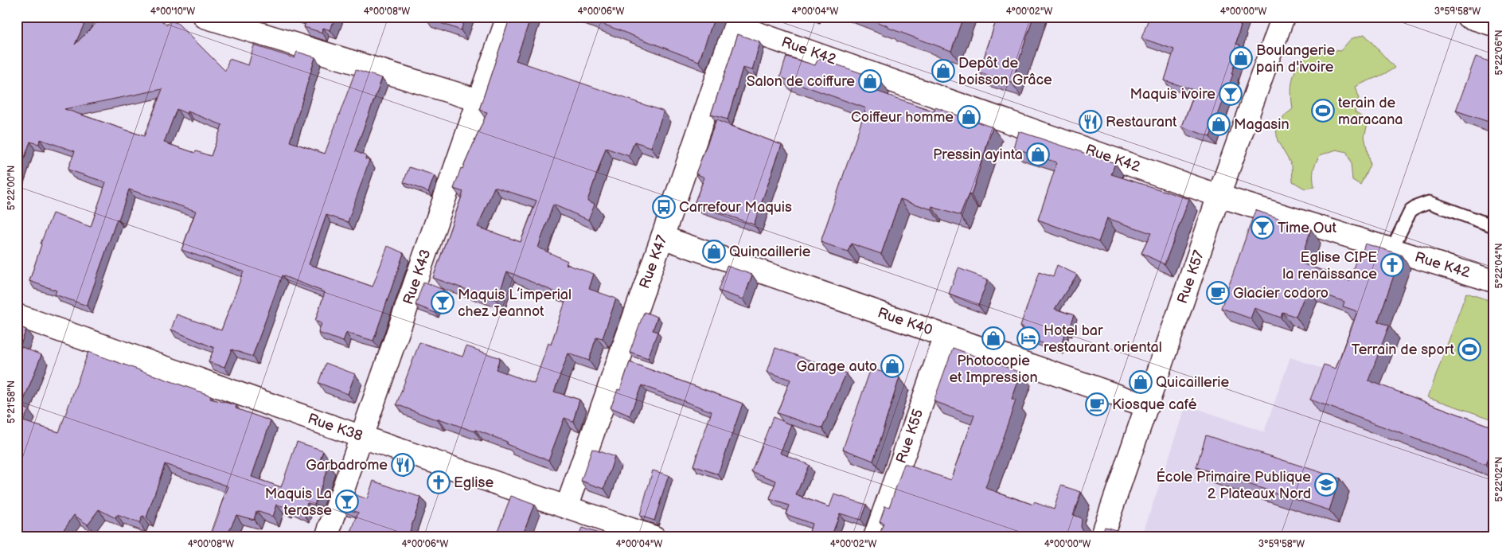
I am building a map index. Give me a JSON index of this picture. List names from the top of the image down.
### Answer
{
  "streets": {
    "street": [
      "Rue K42",
      "Rue K47",
      "Rue K43",
      "Rue K57",
      "Rue K40",
      "Rue K38",
      "Rue K55"
    ]
  },
  "crossings": [
    ["Rue K42", "Rue K47"],
    ["Rue K42", "Rue K57"],
    ["Rue K47", "Rue K40"],
    ["Rue K47", "Rue K38"],
    ["Rue K43", "Rue K38"],
    ["Rue K57", "Rue K40"],
    ["Rue K40", "Rue K55"]
  ],
  "places": {
    "shop": [
      "Boulangerie pain d'ivoire",
      "Depôt de boisson Grâce",
      "Salon de coiffure",
      "Coiffeur homme",
      "Magasin",
      "Pressin ayinta",
      "Quincaillerie",
      "Photocopie et Impression",
      "Garage auto",
      "Quicaillerie"
    ],
    "bar": [
      "Maquis ivoire",
      "Time Out",
      "Maquis L’imperial chez Jeannot",
      "Maquis La terasse"
    ],
    "sports": ["terain de maracana", "Terrain de sport"],
    "restaurant": ["Restaurant", "Garbadrome"],
    "bus stop": ["Carrefour Maquis"],
    "church": ["Eglise CIPE la renaissance", "Eglise"],
    "cafe": ["Glacier codoro", "Kiosque café"],
    "hotel": ["Hotel bar restaurant oriental"],
    "school or university": ["École Primaire Publique 2 Plateaux Nord"]
  },
  "coordinates": [
    "4°00'10\"W",
    "4°00'08\"W",
    "4°00'06\"W",
    "4°00'04\"W",
    "4°00'02\"W",
    "4°00'00\"W",
    "3°59'58\"W",
    "5°22'06\"N",
    "5°22'00\"N",
    "5°22'04\"N",
    "5°21'58\"N",
    "5°22'02\"N"
  ]
}
